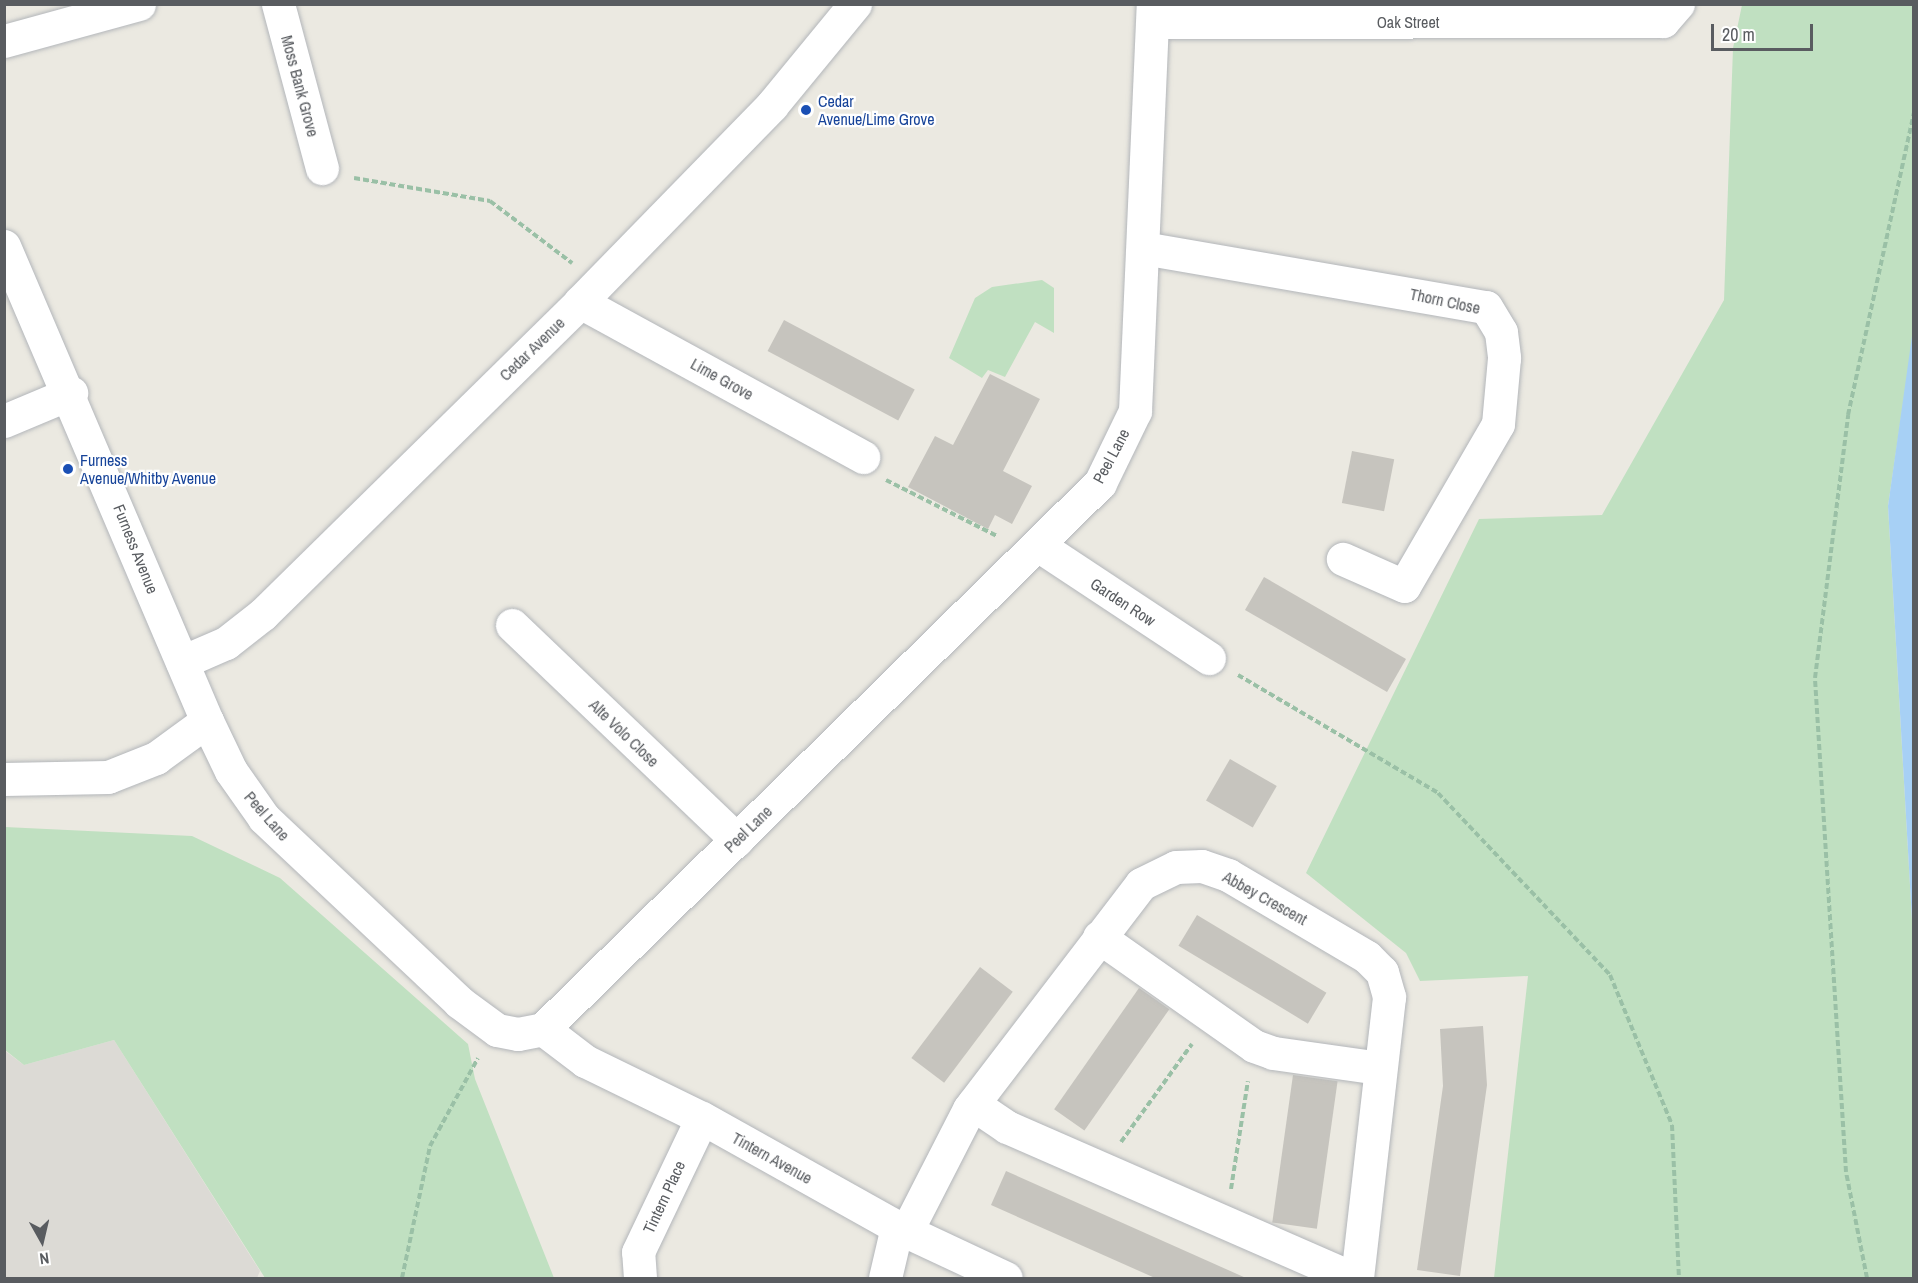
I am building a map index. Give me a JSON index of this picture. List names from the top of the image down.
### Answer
{
  "streets": {
    "street": [
      "Oak Street",
      "Moss Bank Grove",
      "Thorn Close",
      "Cedar Avenue",
      "Lime Grove",
      "Peel Lane",
      "Furness Avenue",
      "Garden Row",
      "Alte Volo Close",
      "Abbey Crescent",
      "Tintern Avenue",
      "Tintern Place"
    ]
  },
  "crossings": [
    ["Oak Street", "Peel Lane"],
    ["Thorn Close", "Peel Lane"],
    ["Cedar Avenue", "Lime Grove"],
    ["Cedar Avenue", "Furness Avenue"],
    ["Peel Lane", "Furness Avenue"],
    ["Peel Lane", "Garden Row"],
    ["Peel Lane", "Alte Volo Close"],
    ["Peel Lane", "Tintern Avenue"],
    ["Abbey Crescent", "Tintern Avenue"],
    ["Tintern Avenue", "Tintern Place"]
  ],
  "places": ["Cedar Avenue/Lime Grove", "Furness Avenue/Whitby Avenue"],
  "scale_bar": "20 m",
  "north": "bottom"
}
